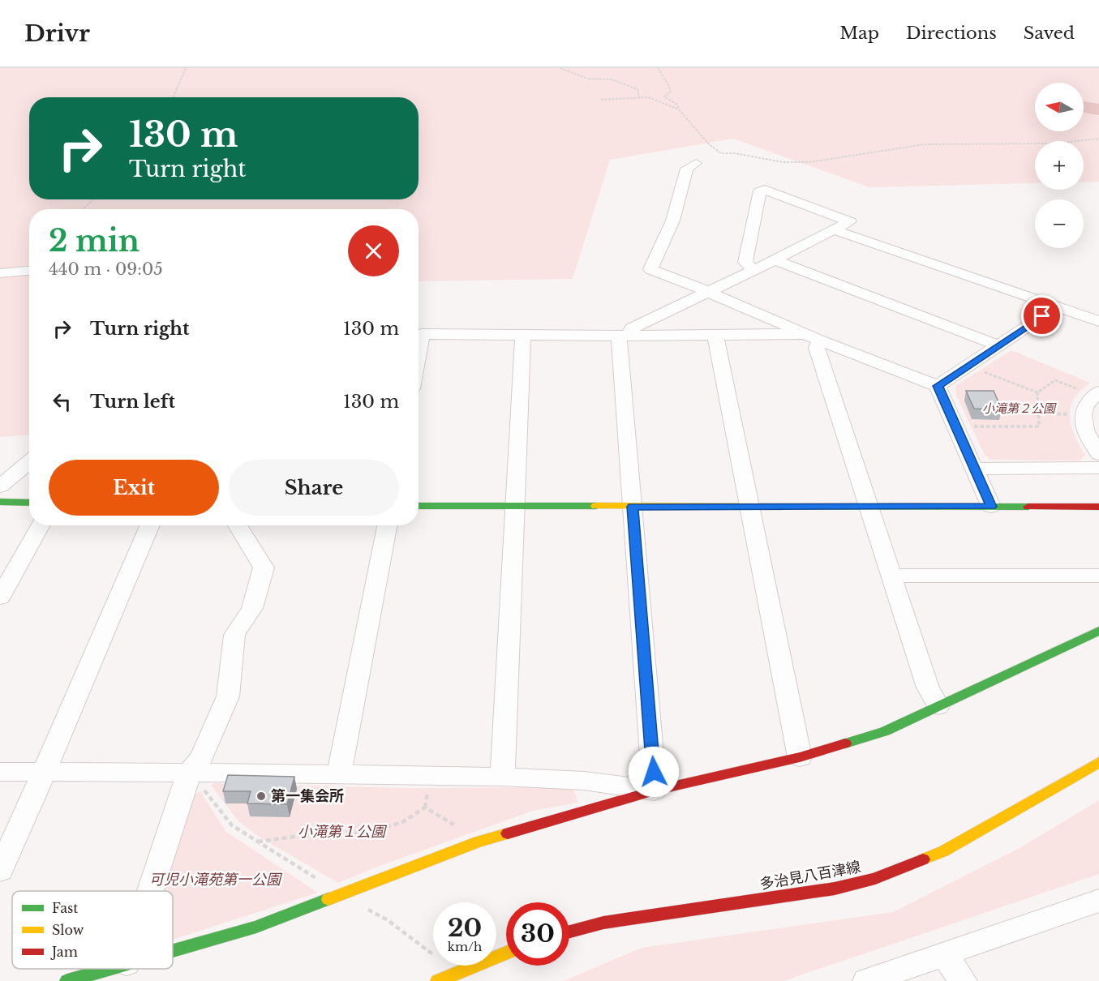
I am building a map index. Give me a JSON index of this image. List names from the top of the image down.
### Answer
{
  "streets": {
    "street": ["多治見八百津線"]
  },
  "parks": ["小滝第２公園", "小滝第１公園", "可児小滝苑第一公園"],
  "places": ["第一集会所"],
  "legend": ["Fast", "Slow", "Jam"],
  "north": "left",
  "page": {
    "header": "Drivr",
    "nav": ["Map", "Directions", "Saved"],
    "map_buttons": ["+", "−"],
    "turn": ["130 m", "Turn right"],
    "heading": ["2 min", "440 m · 09:05"],
    "list": [
      {
        "name": "Turn right",
        "value": "130 m"
      },
      {
        "name": "Turn left",
        "value": "130 m"
      }
    ],
    "buttons": ["Exit", "Share"],
    "speed": "20 km/h",
    "limit": "30"
  }
}
